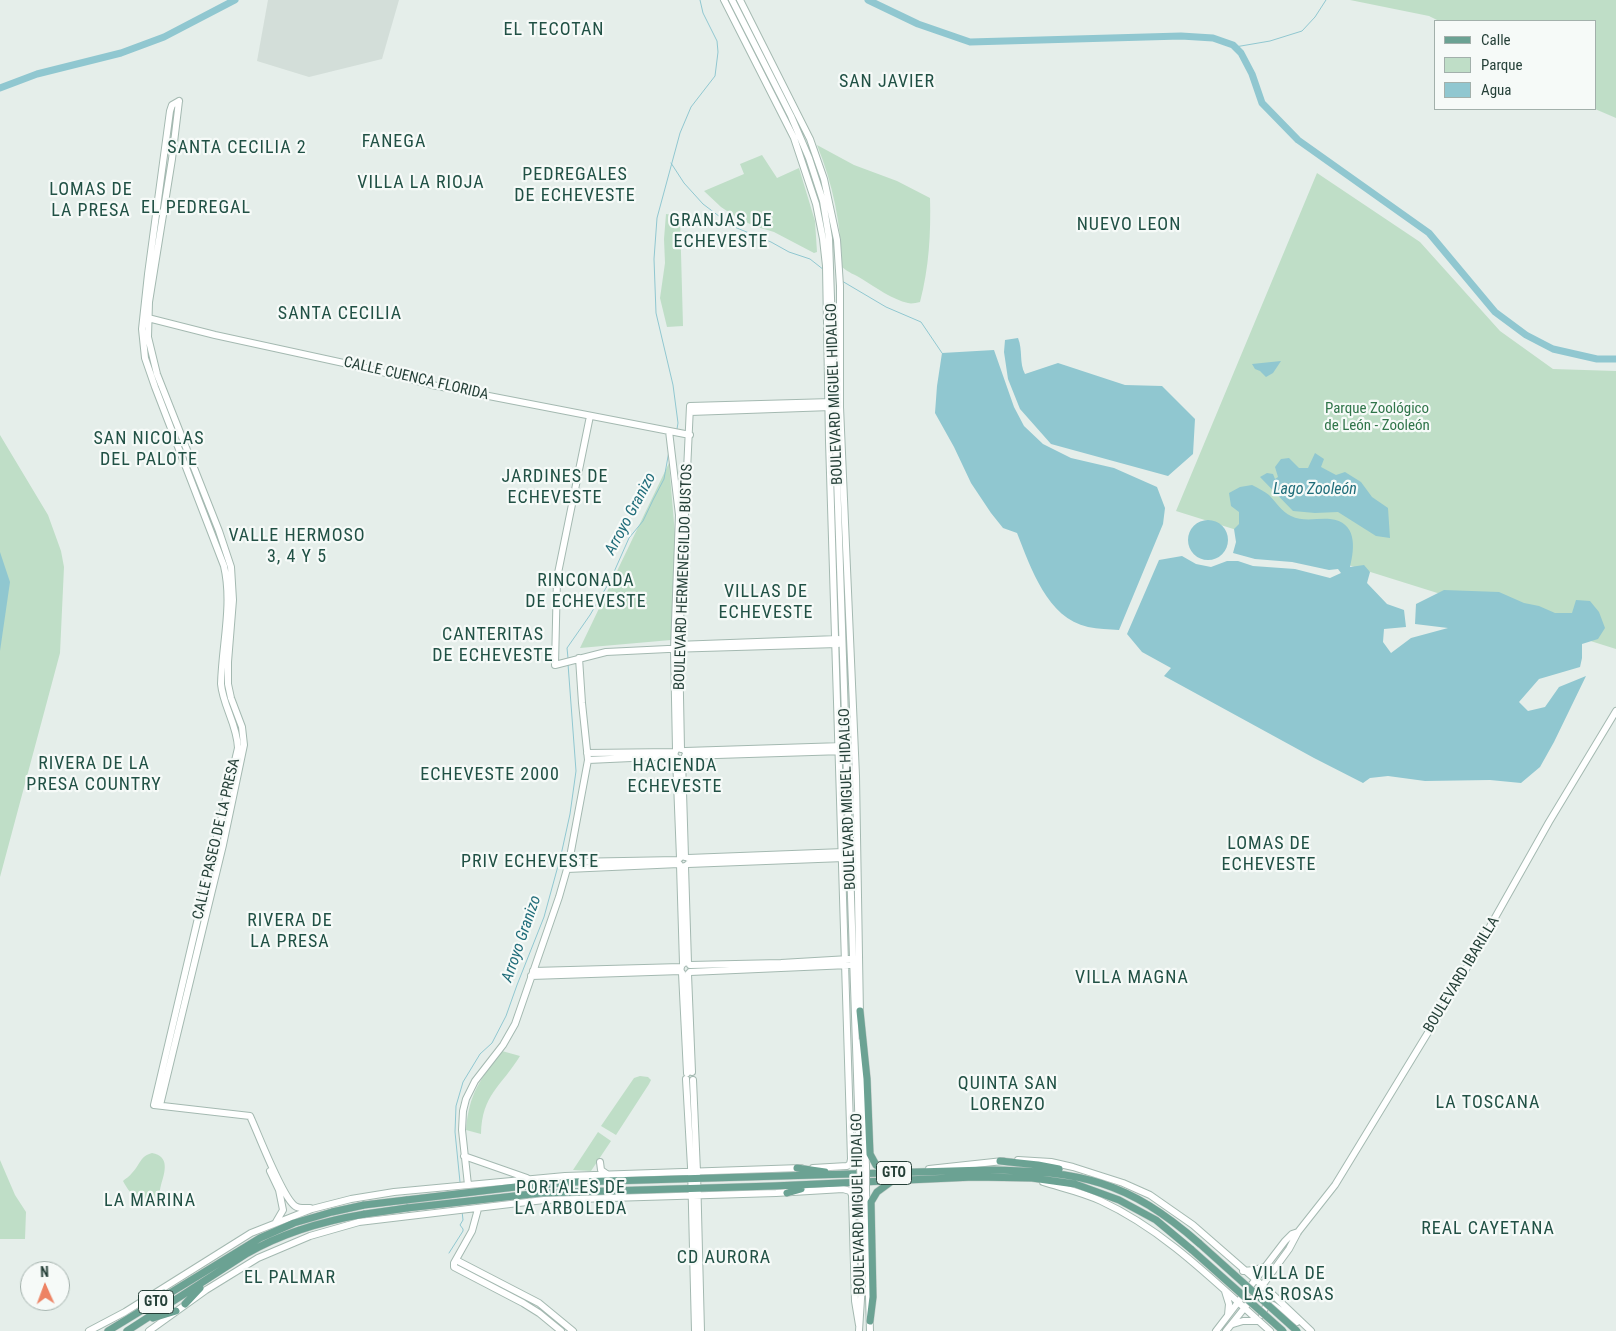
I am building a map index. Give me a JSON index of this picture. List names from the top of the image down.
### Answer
{
  "streets": {
    "main road": ["GTO"],
    "street": [
      "CALLE CUENCA FLORIDA",
      "BOULEVARD MIGUEL HIDALGO",
      "BOULEVARD HERMENEGILDO BUSTOS",
      "CALLE PASEO DE LA PRESA",
      "BOULEVARD IBARILLA"
    ]
  },
  "crossings": [
    ["CALLE CUENCA FLORIDA", "BOULEVARD HERMENEGILDO BUSTOS"],
    ["CALLE CUENCA FLORIDA", "CALLE PASEO DE LA PRESA"],
    ["BOULEVARD MIGUEL HIDALGO", "BOULEVARD HERMENEGILDO BUSTOS"],
    ["BOULEVARD MIGUEL HIDALGO", "GTO"],
    ["BOULEVARD HERMENEGILDO BUSTOS", "GTO"]
  ],
  "districts": [
    "EL TECOTAN",
    "SAN JAVIER",
    "FANEGA",
    "SANTA CECILIA 2",
    "PEDREGALES DE ECHEVESTE",
    "VILLA LA RIOJA",
    "LOMAS DE LA PRESA",
    "EL PEDREGAL",
    "GRANJAS DE ECHEVESTE",
    "NUEVO LEON",
    "SANTA CECILIA",
    "SAN NICOLAS DEL PALOTE",
    "JARDINES DE ECHEVESTE",
    "VALLE HERMOSO 3, 4 Y 5",
    "RINCONADA DE ECHEVESTE",
    "VILLAS DE ECHEVESTE",
    "CANTERITAS DE ECHEVESTE",
    "RIVERA DE LA PRESA COUNTRY",
    "HACIENDA ECHEVESTE",
    "ECHEVESTE 2000",
    "LOMAS DE ECHEVESTE",
    "PRIV ECHEVESTE",
    "RIVERA DE LA PRESA",
    "VILLA MAGNA",
    "QUINTA SAN LORENZO",
    "LA TOSCANA",
    "PORTALES DE LA ARBOLEDA",
    "LA MARINA",
    "REAL CAYETANA",
    "CD AURORA",
    "VILLA DE LAS ROSAS",
    "EL PALMAR"
  ],
  "water": ["Lago Zooleón", "Arroyo Granizo"],
  "parks": ["Parque Zoológico de León - Zooleón"],
  "legend": ["Calle", "Parque", "Agua"],
  "north": "top"
}
